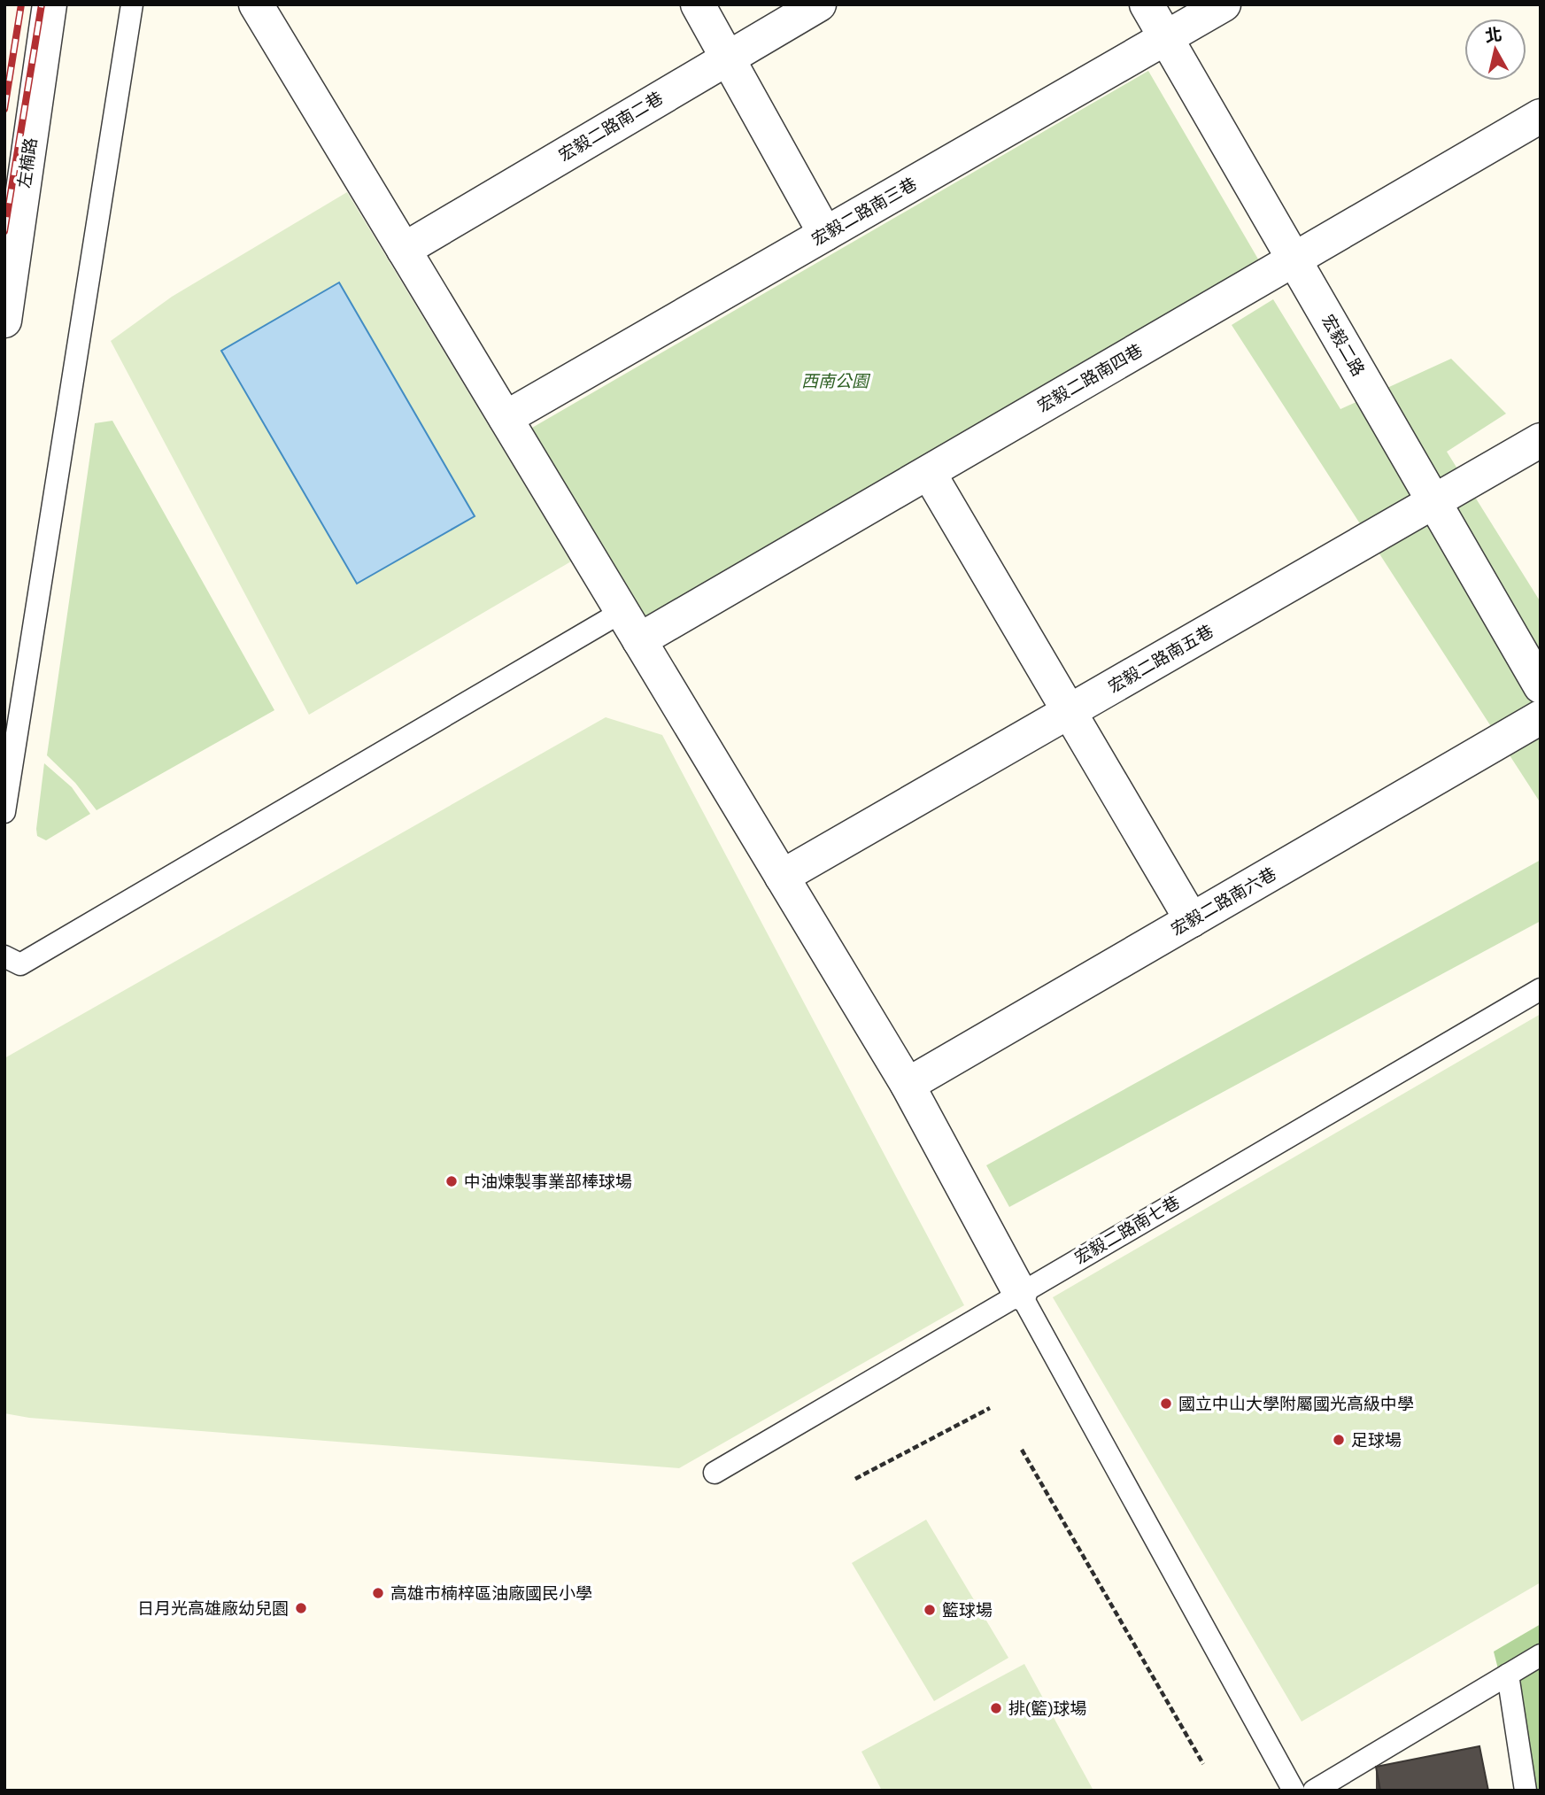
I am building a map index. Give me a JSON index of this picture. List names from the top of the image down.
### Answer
{
  "streets": {
    "street": [
      "宏毅二路南二巷",
      "左楠路",
      "宏毅二路南三巷",
      "宏毅二路",
      "宏毅二路南四巷",
      "宏毅二路南五巷",
      "宏毅二路南六巷"
    ],
    "lane": ["宏毅二路南七巷"]
  },
  "crossings": [
    ["宏毅二路南三巷", "宏毅二路"],
    ["宏毅二路", "宏毅二路南四巷"],
    ["宏毅二路", "宏毅二路南五巷"]
  ],
  "parks": ["西南公園"],
  "places": [
    "中油煉製事業部棒球場",
    "國立中山大學附屬國光高級中學",
    "足球場",
    "高雄市楠梓區油廠國民小學",
    "日月光高雄廠幼兒園",
    "籃球場",
    "排(籃)球場"
  ],
  "north": "top"
}
